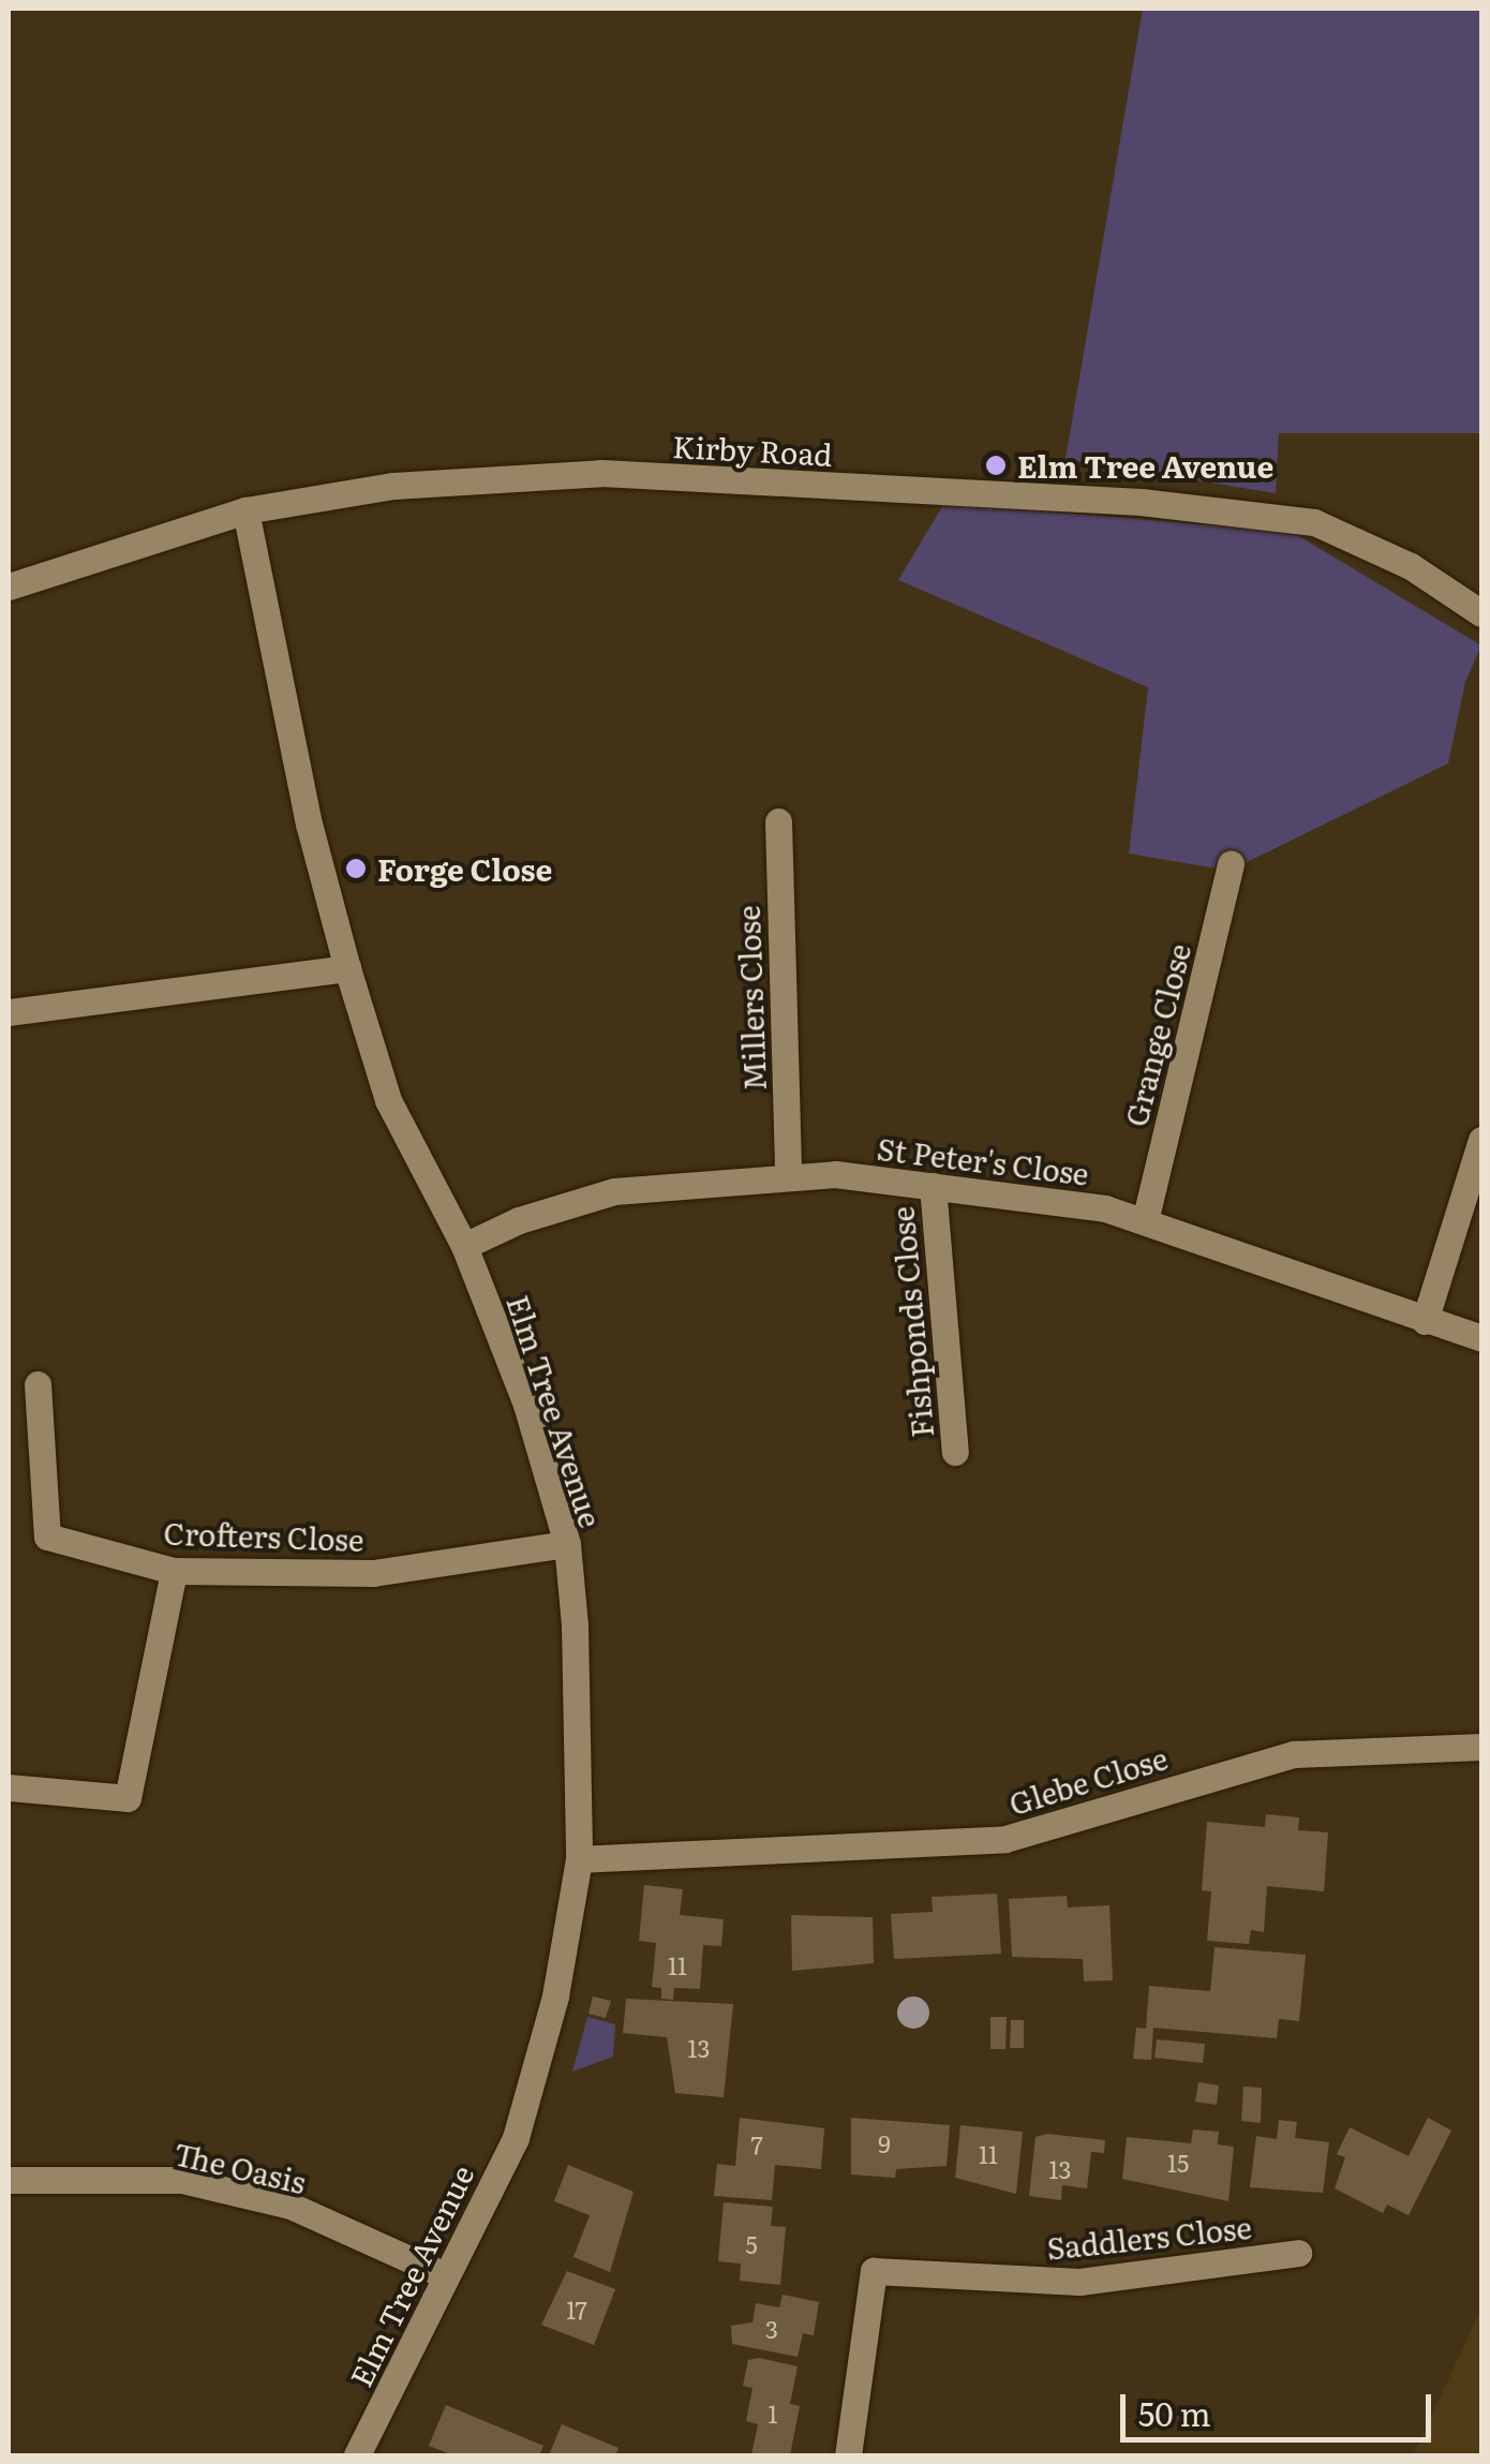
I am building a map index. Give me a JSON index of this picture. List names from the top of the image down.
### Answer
{
  "streets": {
    "street": [
      "Kirby Road",
      "Millers Close",
      "Grange Close",
      "St Peter's Close",
      "Fishponds Close",
      "Elm Tree Avenue",
      "Crofters Close",
      "Glebe Close",
      "The Oasis",
      "Saddlers Close"
    ]
  },
  "crossings": [
    ["Kirby Road", "Elm Tree Avenue"],
    ["Millers Close", "St Peter's Close"],
    ["Grange Close", "St Peter's Close"],
    ["St Peter's Close", "Fishponds Close"],
    ["St Peter's Close", "Elm Tree Avenue"],
    ["Elm Tree Avenue", "Crofters Close"],
    ["Elm Tree Avenue", "Glebe Close"],
    ["Elm Tree Avenue", "The Oasis"]
  ],
  "places": ["Elm Tree Avenue", "Forge Close"],
  "house_numbers": [
    "11",
    "13",
    "9",
    "7",
    "11",
    "15",
    "13",
    "5",
    "17",
    "3",
    "1"
  ],
  "scale_bar": "50 m"
}
